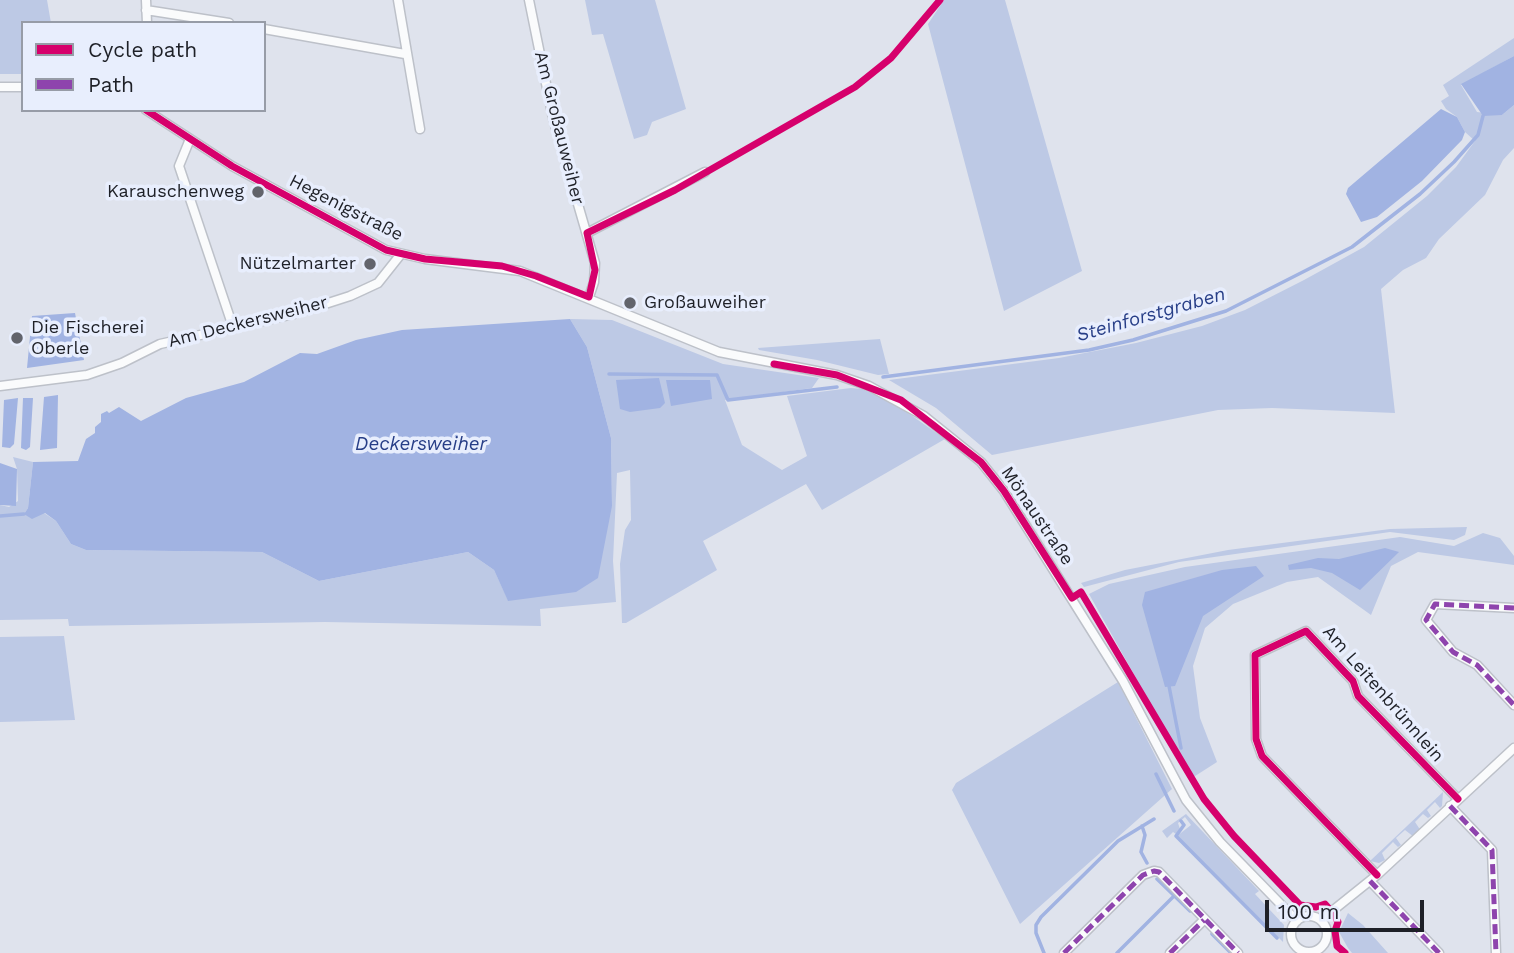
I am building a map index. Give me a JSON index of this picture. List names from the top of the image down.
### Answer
{
  "streets": {
    "street": [
      "Am Großauweiher",
      "Hegenigstraße",
      "Am Deckersweiher",
      "Mönaustraße",
      "Am Leitenbrünnlein"
    ]
  },
  "crossings": [
    ["Am Großauweiher", "Hegenigstraße"],
    ["Hegenigstraße", "Am Deckersweiher"],
    ["Hegenigstraße", "Mönaustraße"]
  ],
  "water": ["Steinforstgraben", "Deckersweiher"],
  "places": [
    "Karauschenweg",
    "Nützelmarter",
    "Großauweiher",
    "Die Fischerei Oberle"
  ],
  "legend": ["Cycle path", "Path"],
  "scale_bar": "100 m"
}
